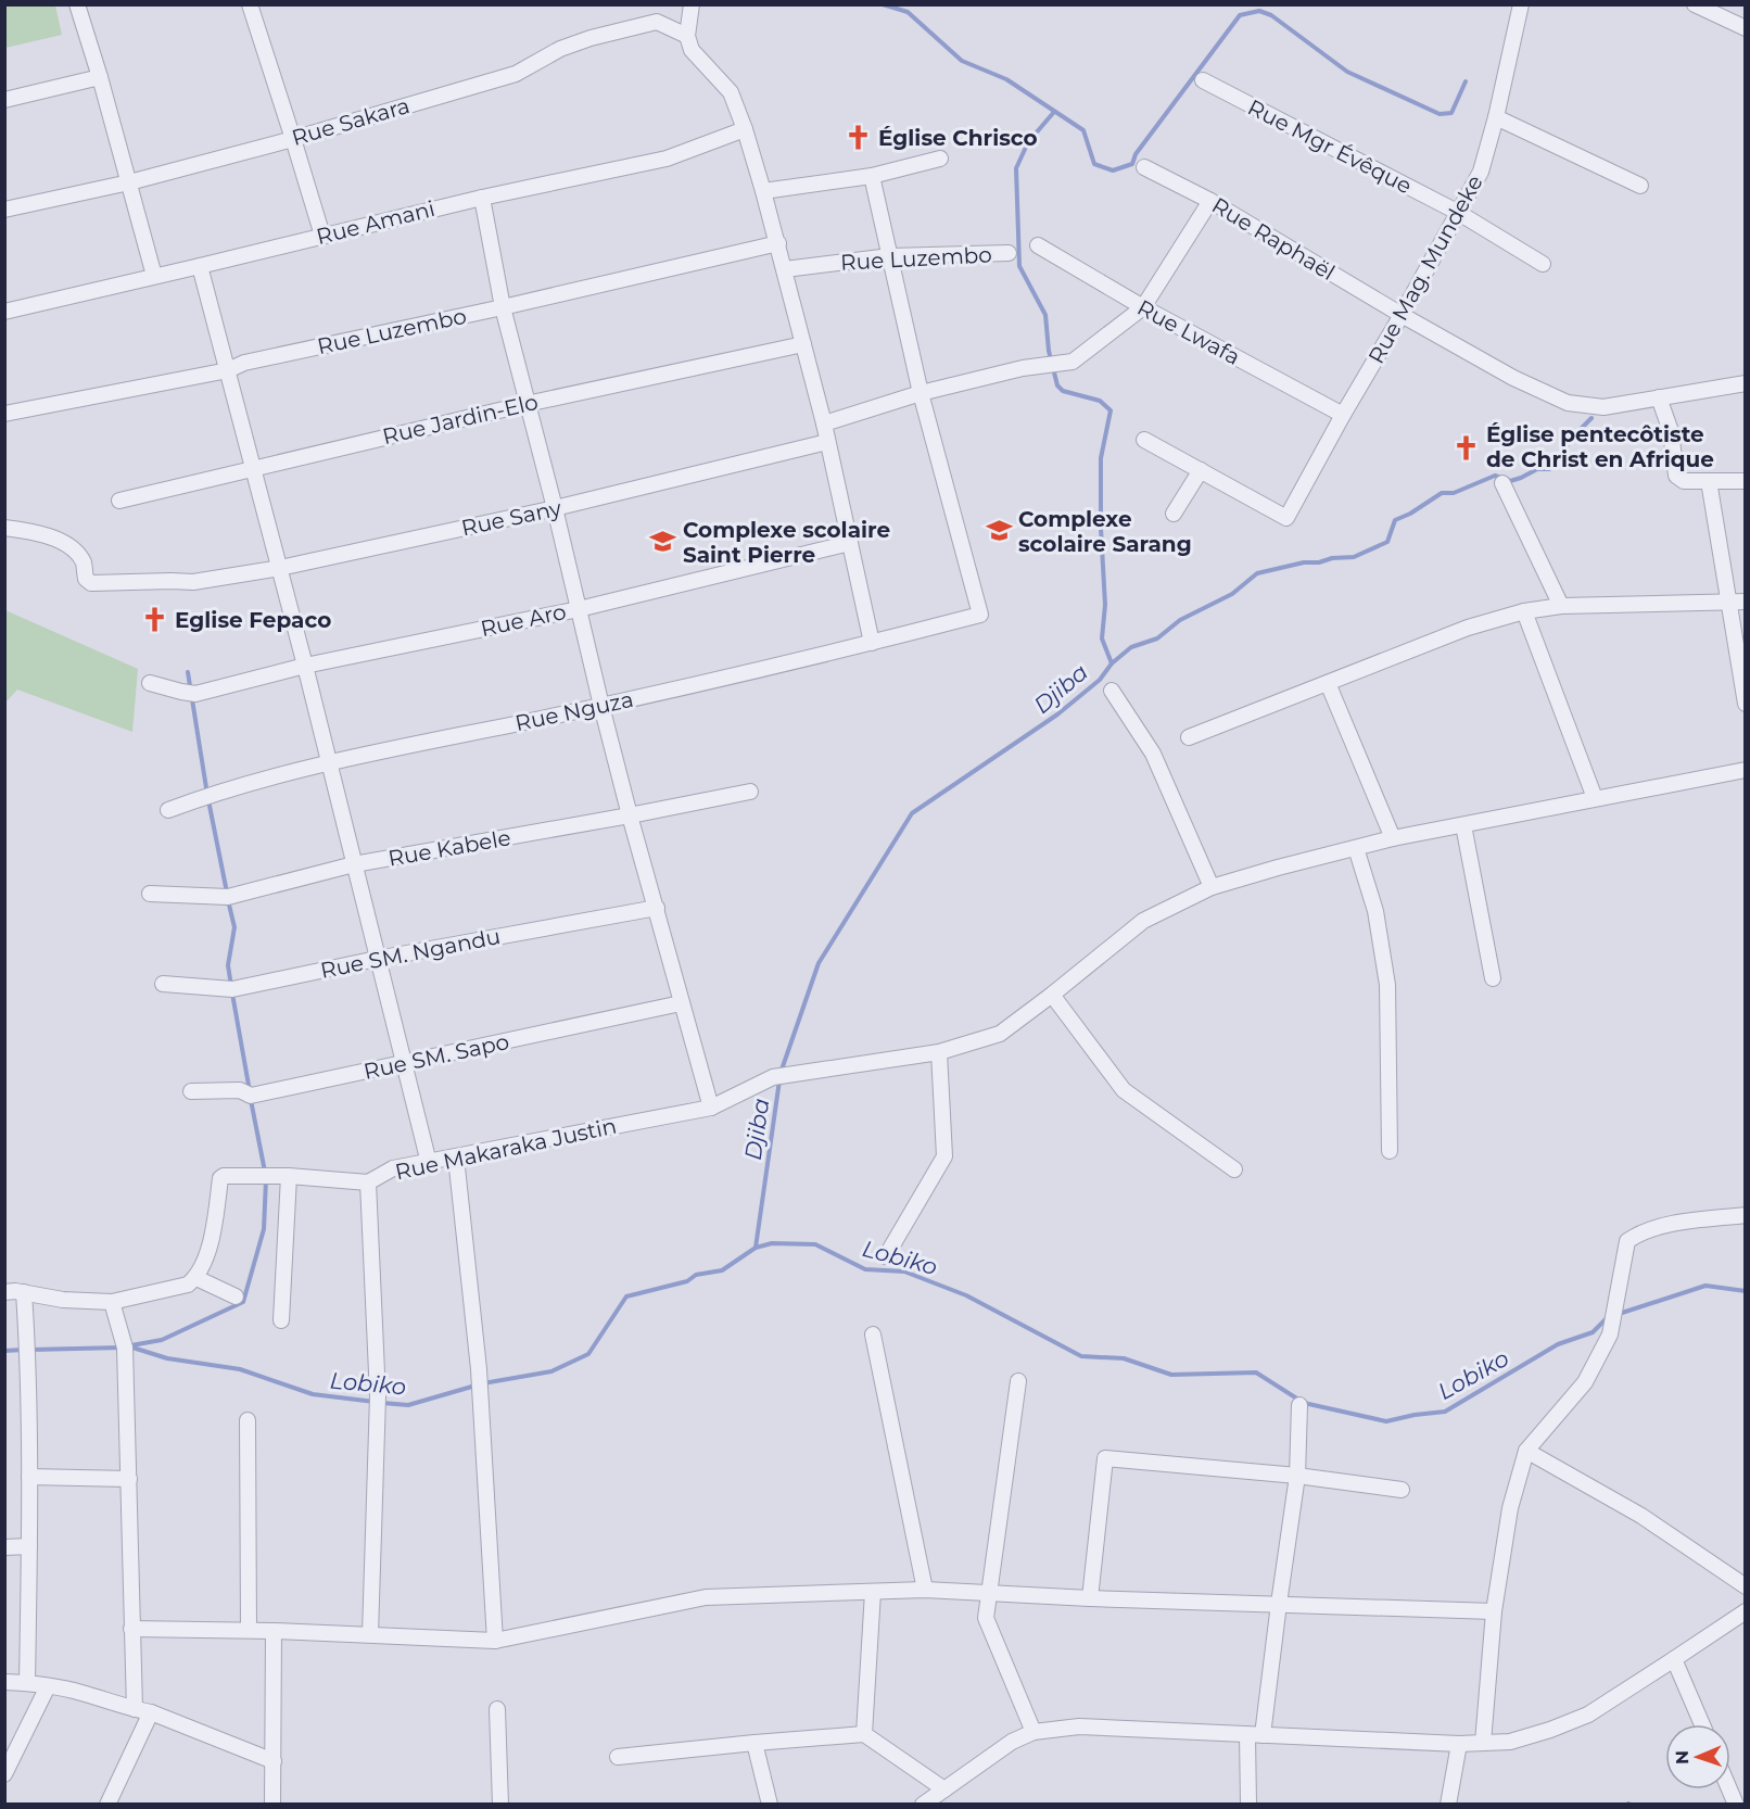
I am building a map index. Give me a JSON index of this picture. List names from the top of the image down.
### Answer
{
  "streets": {
    "street": [
      "Rue Sakara",
      "Rue Mgr Évêque",
      "Rue Amani",
      "Rue Raphaël",
      "Rue Luzembo",
      "Rue Mag. Mundeke",
      "Rue Lwafa",
      "Rue Jardin-Elo",
      "Rue Sany",
      "Rue Aro",
      "Rue Nguza",
      "Rue Kabele",
      "Rue SM. Ngandu",
      "Rue SM. Sapo",
      "Rue Makaraka Justin"
    ]
  },
  "crossings": [
    ["Rue Mgr Évêque", "Rue Mag. Mundeke"],
    ["Rue Raphaël", "Rue Mag. Mundeke"],
    ["Rue Mag. Mundeke", "Rue Lwafa"]
  ],
  "water": ["Djiba", "Lobiko"],
  "places": {
    "church": ["Église Chrisco", "Église pentecôtiste de Christ en Afrique", "Eglise Fepaco"],
    "school or university": ["Complexe scolaire Sarang", "Complexe scolaire Saint Pierre"]
  },
  "north": "left"
}
